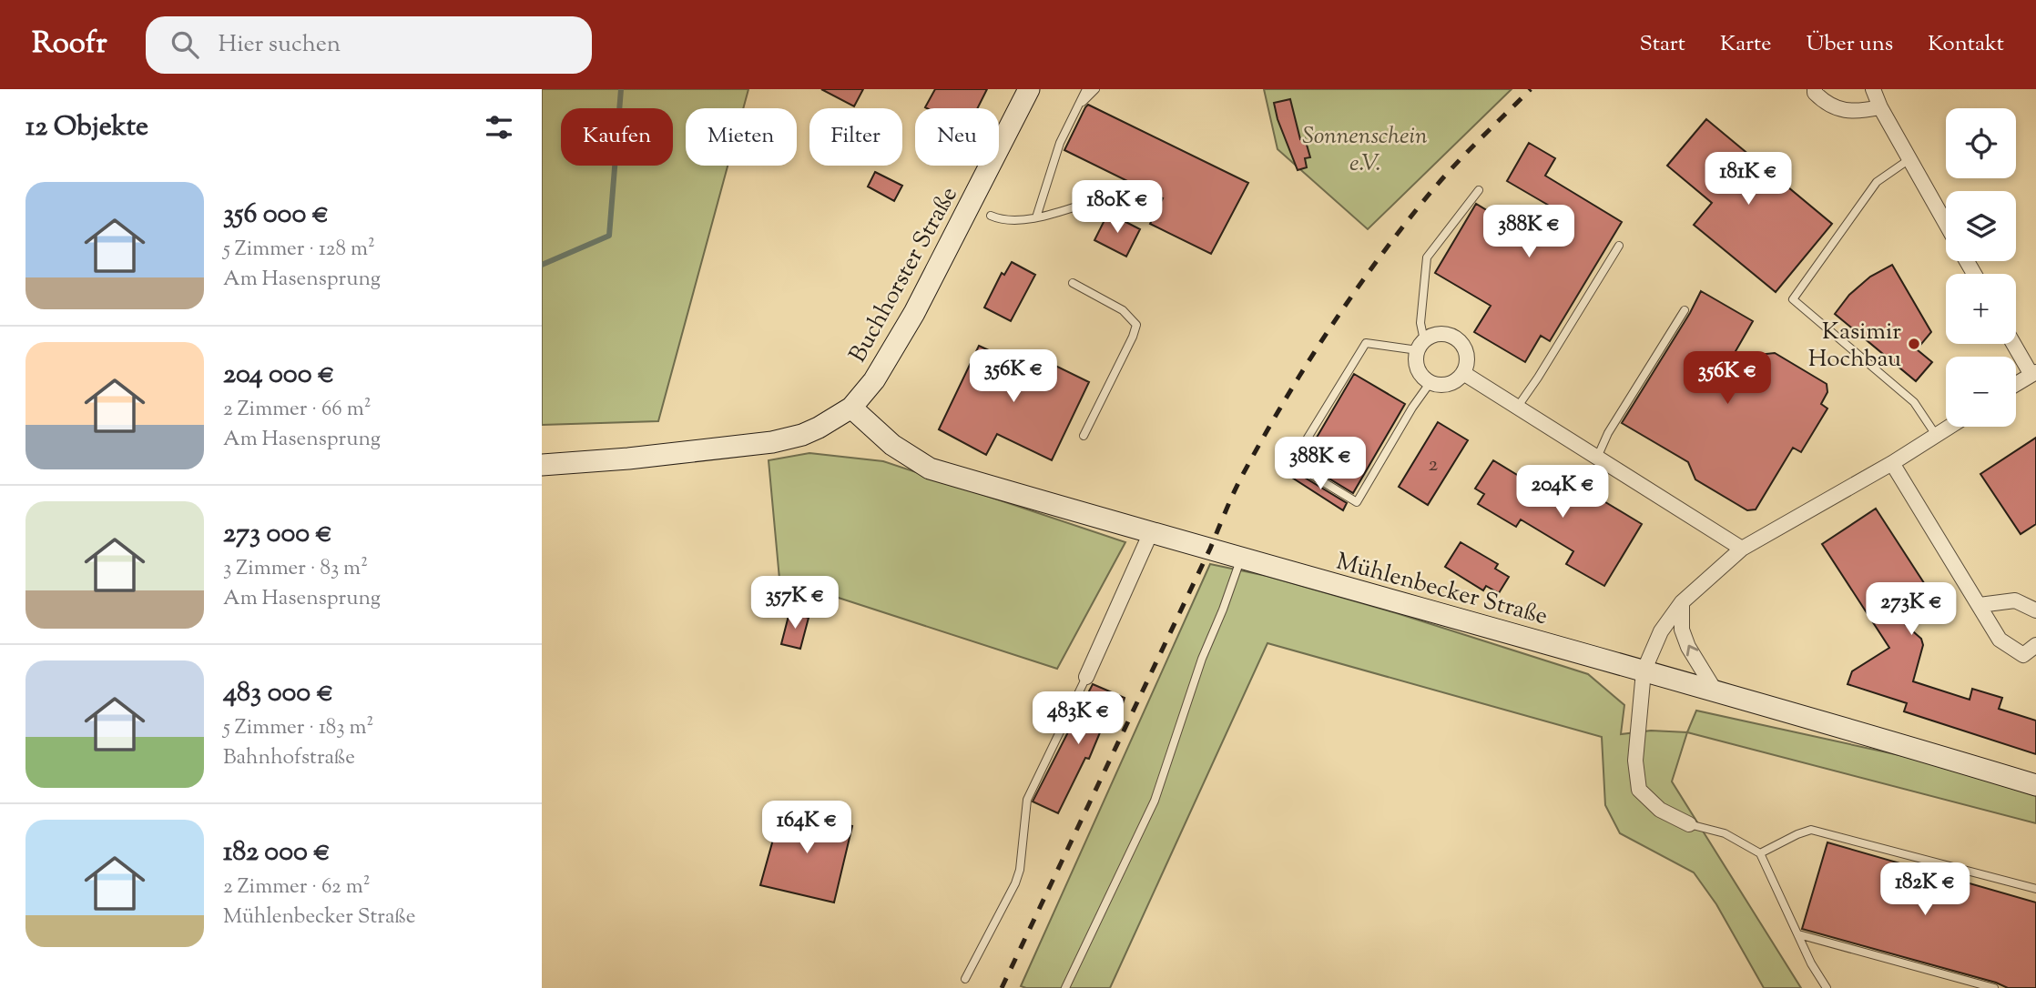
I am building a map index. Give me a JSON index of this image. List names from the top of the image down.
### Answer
{
  "streets": {
    "main road": ["Buchhorster Straße", "Mühlenbecker Straße"]
  },
  "crossings": [
    ["Buchhorster Straße", "Mühlenbecker Straße"]
  ],
  "parks": ["Sonnenschein e.V."],
  "places": ["Kasimir Hochbau"],
  "house_numbers": ["2"],
  "page": {
    "header": "Roofr",
    "search": "Hier suchen",
    "nav": [
      "Start",
      "Karte",
      "Über uns",
      "Kontakt"
    ],
    "heading": "12 Objekte",
    "map_buttons": ["+", "−"],
    "chip": [
      "Kaufen",
      "Mieten",
      "Filter",
      "Neu"
    ],
    "price": [
      "181K €",
      "180K €",
      "388K €",
      "356K €",
      "356K €",
      "388K €",
      "204K €",
      "357K €",
      "273K €",
      "483K €",
      "164K €",
      "182K €"
    ],
    "list": [
      {
        "name": "356 000 €",
        "note": "5 Zimmer · 128 m² · Am Hasensprung"
      },
      {
        "name": "204 000 €",
        "note": "2 Zimmer · 66 m² · Am Hasensprung"
      },
      {
        "name": "273 000 €",
        "note": "3 Zimmer · 83 m² · Am Hasensprung"
      },
      {
        "name": "483 000 €",
        "note": "5 Zimmer · 183 m² · Bahnhofstraße"
      },
      {
        "name": "182 000 €",
        "note": "2 Zimmer · 62 m² · Mühlenbecker Straße"
      }
    ]
  }
}
